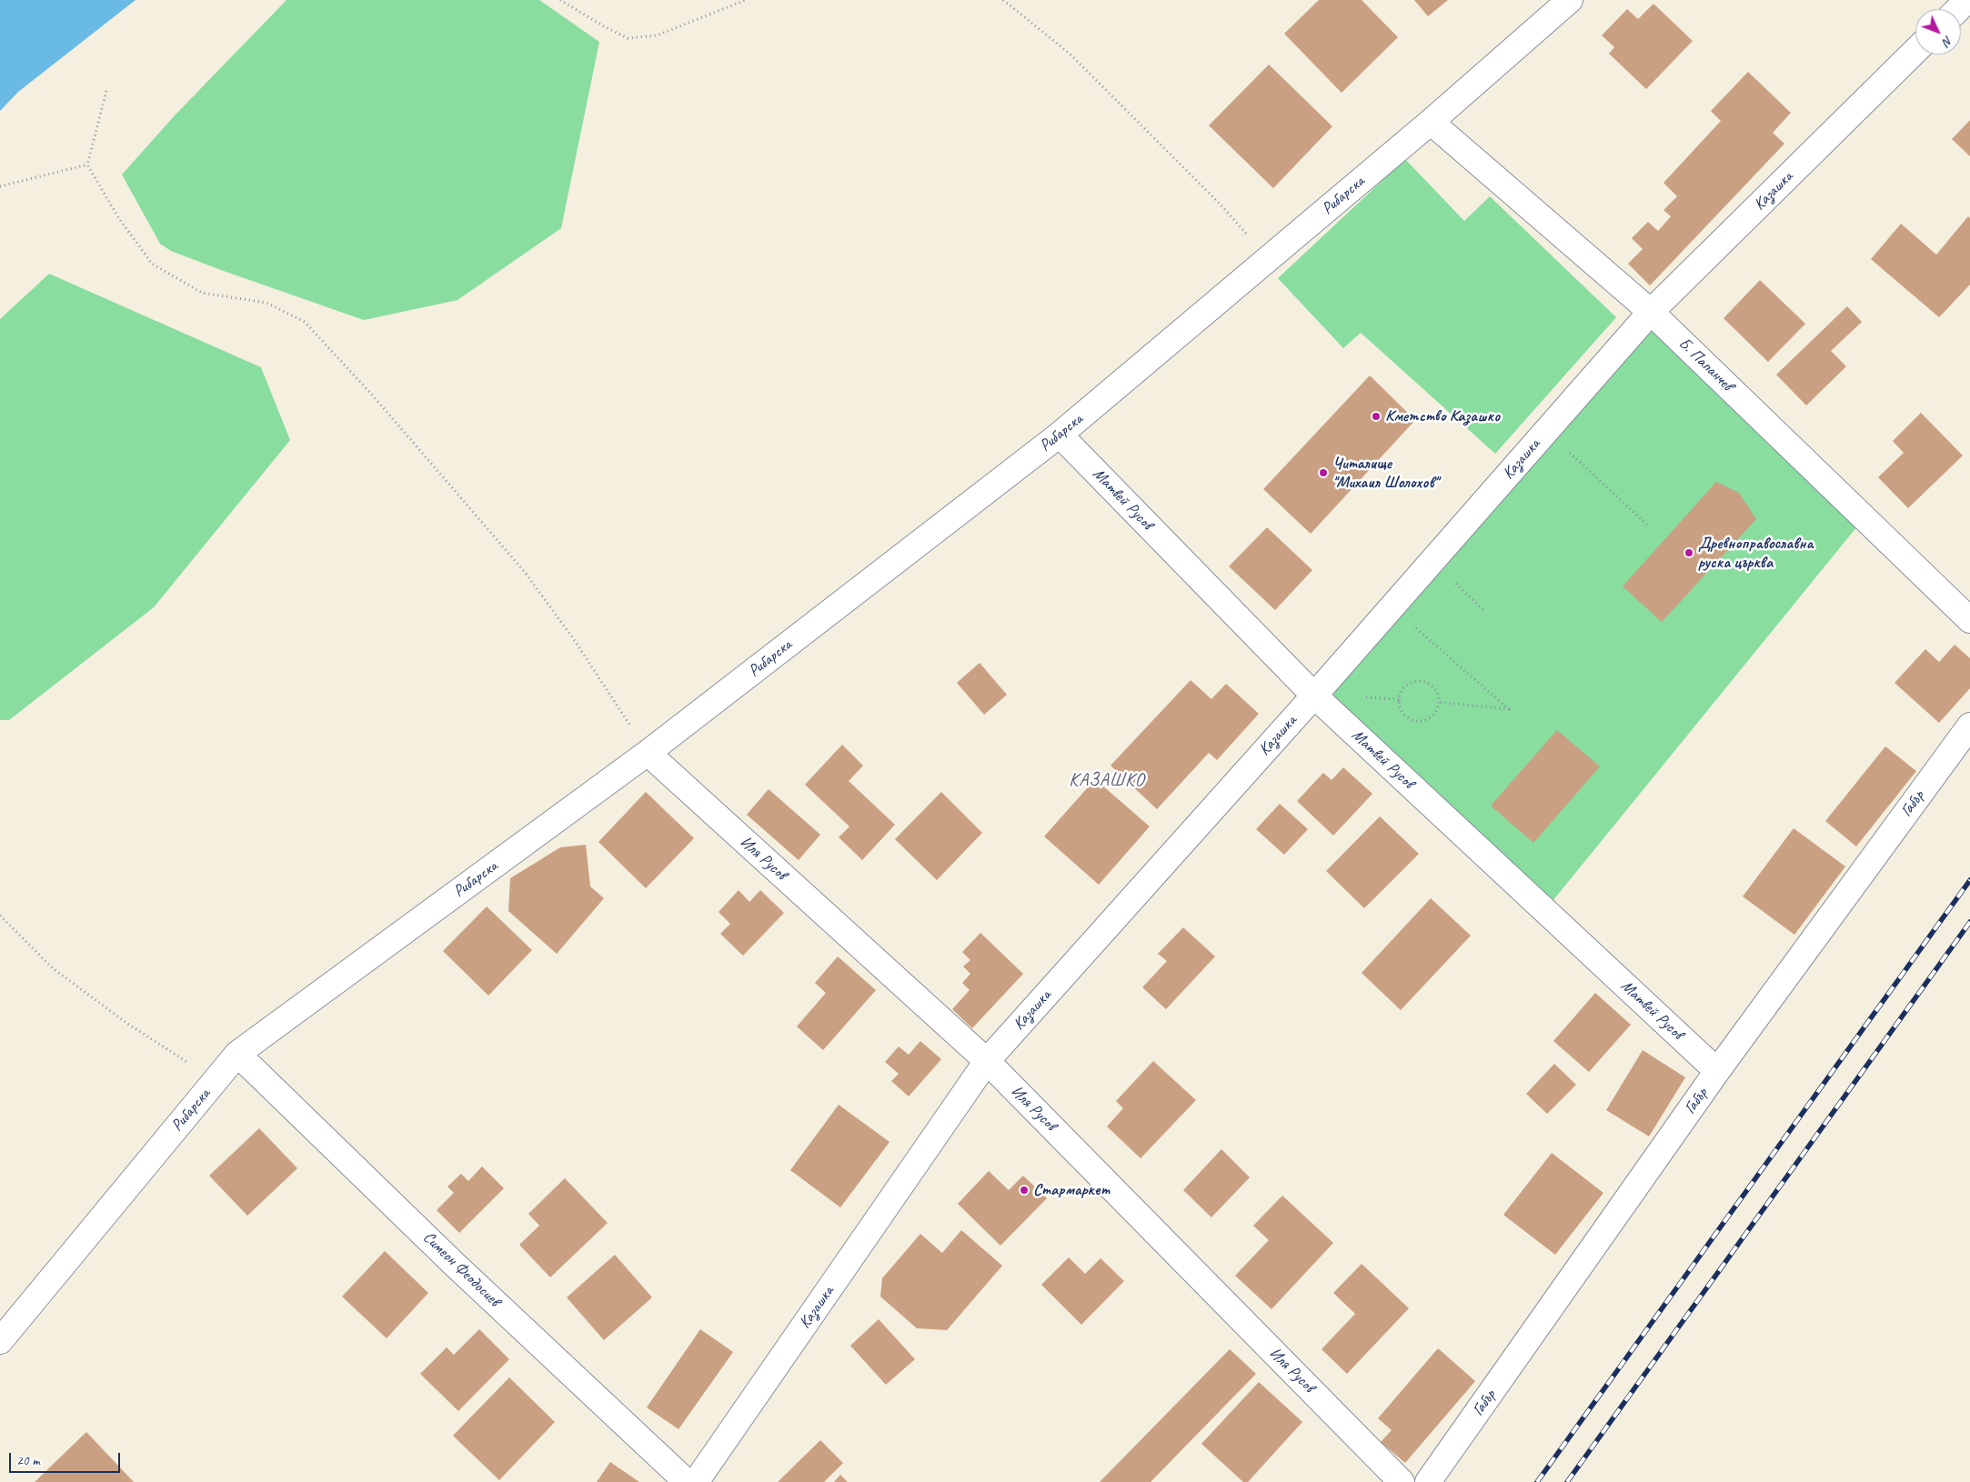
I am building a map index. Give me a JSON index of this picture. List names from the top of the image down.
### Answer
{
  "streets": {
    "street": [
      "Казашка",
      "Рибарска",
      "Б. Папанчев",
      "Матвей Русов",
      "Габър",
      "Иля Русов",
      "Симеон Феодосиев"
    ]
  },
  "crossings": [
    ["Казашка", "Б. Папанчев"],
    ["Казашка", "Матвей Русов"],
    ["Казашка", "Иля Русов"],
    ["Рибарска", "Б. Папанчев"],
    ["Рибарска", "Матвей Русов"],
    ["Рибарска", "Иля Русов"],
    ["Рибарска", "Симеон Феодосиев"],
    ["Матвей Русов", "Габър"]
  ],
  "districts": ["КАЗАШКО"],
  "places": [
    "Кметство Казашко",
    "Читалище \"Михаил Шолохов\"",
    "Древноправославна руска църква",
    "Стармаркет"
  ],
  "scale_bar": "20 m",
  "north": "bottom right"
}
